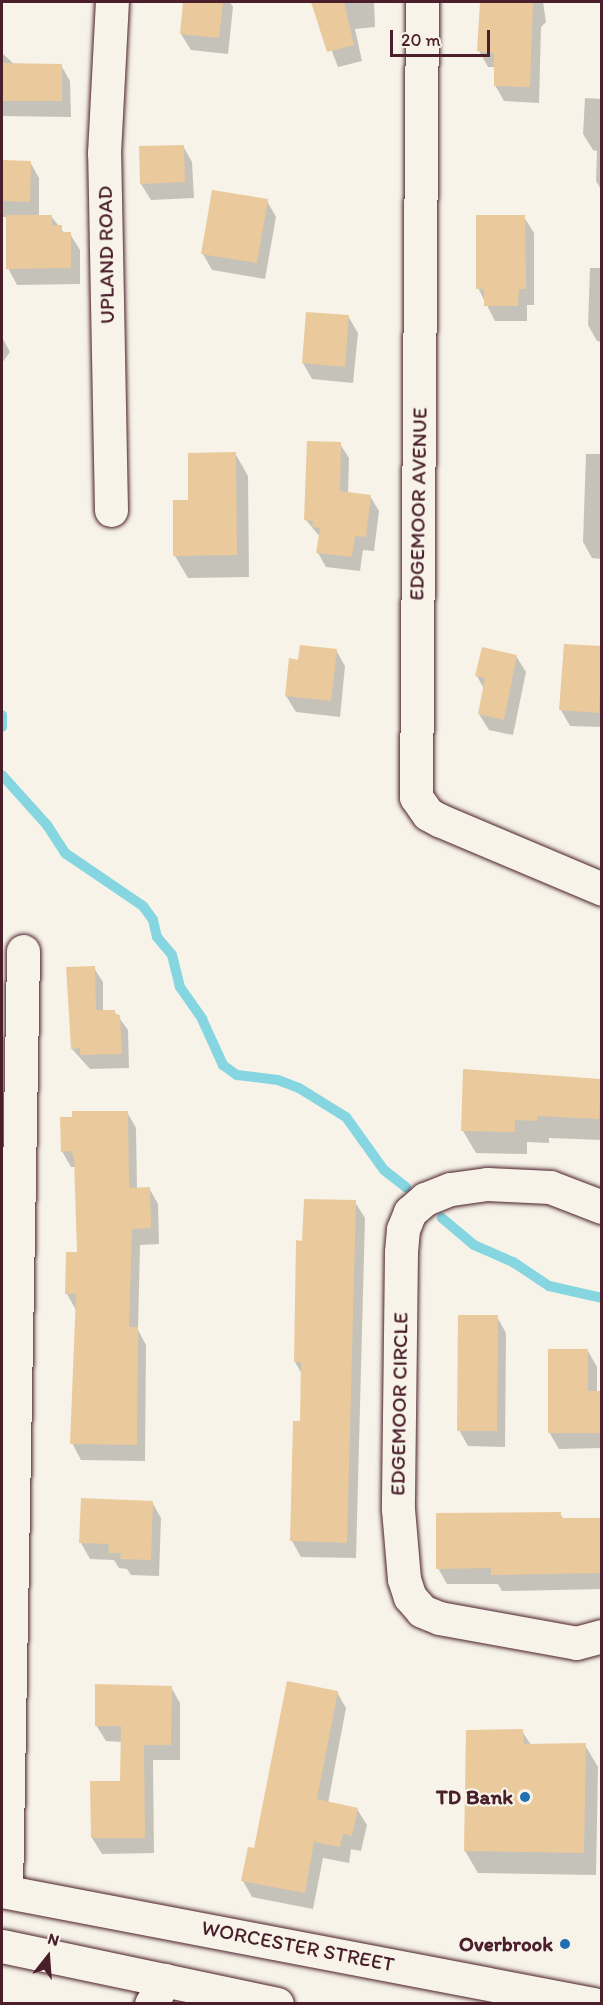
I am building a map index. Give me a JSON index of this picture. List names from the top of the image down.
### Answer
{
  "streets": {
    "main road": [
      "UPLAND ROAD",
      "EDGEMOOR AVENUE",
      "EDGEMOOR CIRCLE",
      "WORCESTER STREET"
    ]
  },
  "places": ["TD Bank", "Overbrook"],
  "scale_bar": "20 m",
  "north": "top"
}
